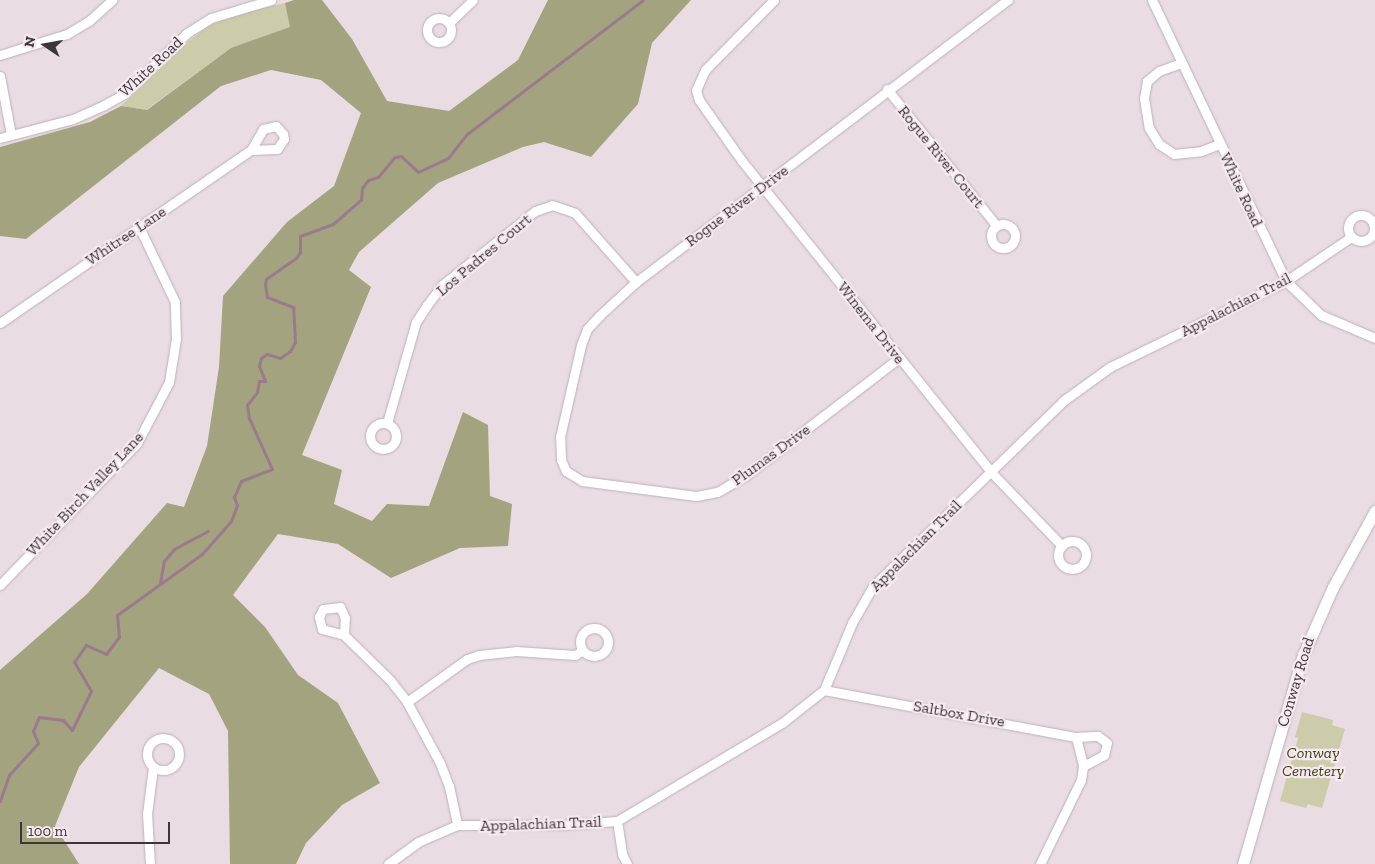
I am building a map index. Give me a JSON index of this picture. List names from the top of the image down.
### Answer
{
  "streets": {
    "street": [
      "White Road",
      "Rogue River Court",
      "Rogue River Drive",
      "Whitree Lane",
      "Los Padres Court",
      "Appalachian Trail",
      "Winema Drive",
      "Plumas Drive",
      "White Birch Valley Lane",
      "Conway Road",
      "Saltbox Drive"
    ]
  },
  "crossings": [
    ["White Road", "Appalachian Trail"],
    ["Rogue River Court", "Rogue River Drive"],
    ["Rogue River Drive", "Los Padres Court"],
    ["Rogue River Drive", "Winema Drive"],
    ["Rogue River Drive", "Plumas Drive"],
    ["Whitree Lane", "White Birch Valley Lane"],
    ["Appalachian Trail", "Winema Drive"],
    ["Appalachian Trail", "Saltbox Drive"],
    ["Winema Drive", "Plumas Drive"]
  ],
  "parks": ["Conway Cemetery"],
  "scale_bar": "100 m",
  "north": "left"
}
